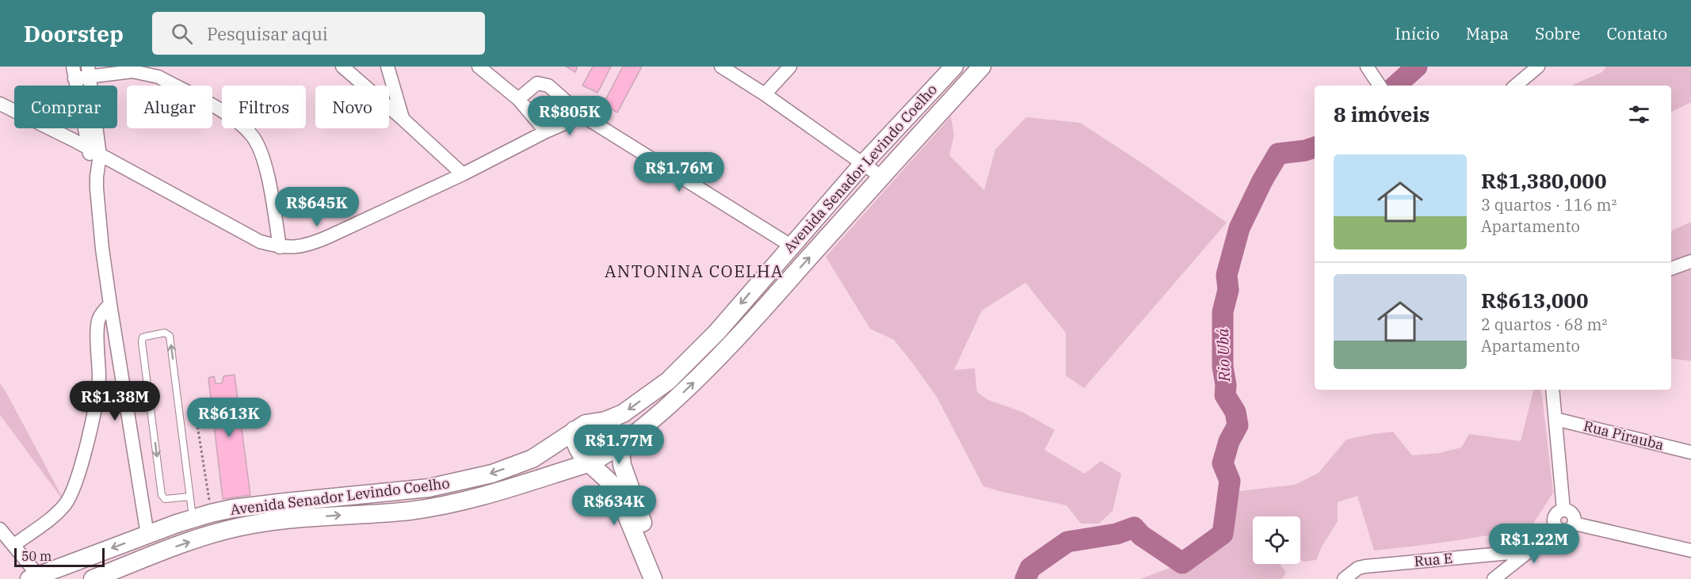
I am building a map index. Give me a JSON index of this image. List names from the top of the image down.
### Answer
{
  "streets": {
    "street": ["Avenida Senador Levindo Coelho", "Rua Pirauba", "Rua E"]
  },
  "districts": ["ANTONINA COELHA"],
  "water": ["Rio Ubá"],
  "scale_bar": "50 m",
  "page": {
    "header": "Doorstep",
    "search": "Pesquisar aqui",
    "nav": [
      "Início",
      "Mapa",
      "Sobre",
      "Contato"
    ],
    "chip": [
      "Comprar",
      "Alugar",
      "Filtros",
      "Novo"
    ],
    "heading": "8 imóveis",
    "price": [
      "R$805K",
      "R$1.76M",
      "R$645K",
      "R$1.38M",
      "R$613K",
      "R$1.77M",
      "R$634K",
      "R$1.22M"
    ],
    "list": [
      {
        "name": "R$1,380,000",
        "note": "3 quartos · 116 m² · Apartamento"
      },
      {
        "name": "R$613,000",
        "note": "2 quartos · 68 m² · Apartamento"
      }
    ],
    "scale": "50 m"
  }
}
